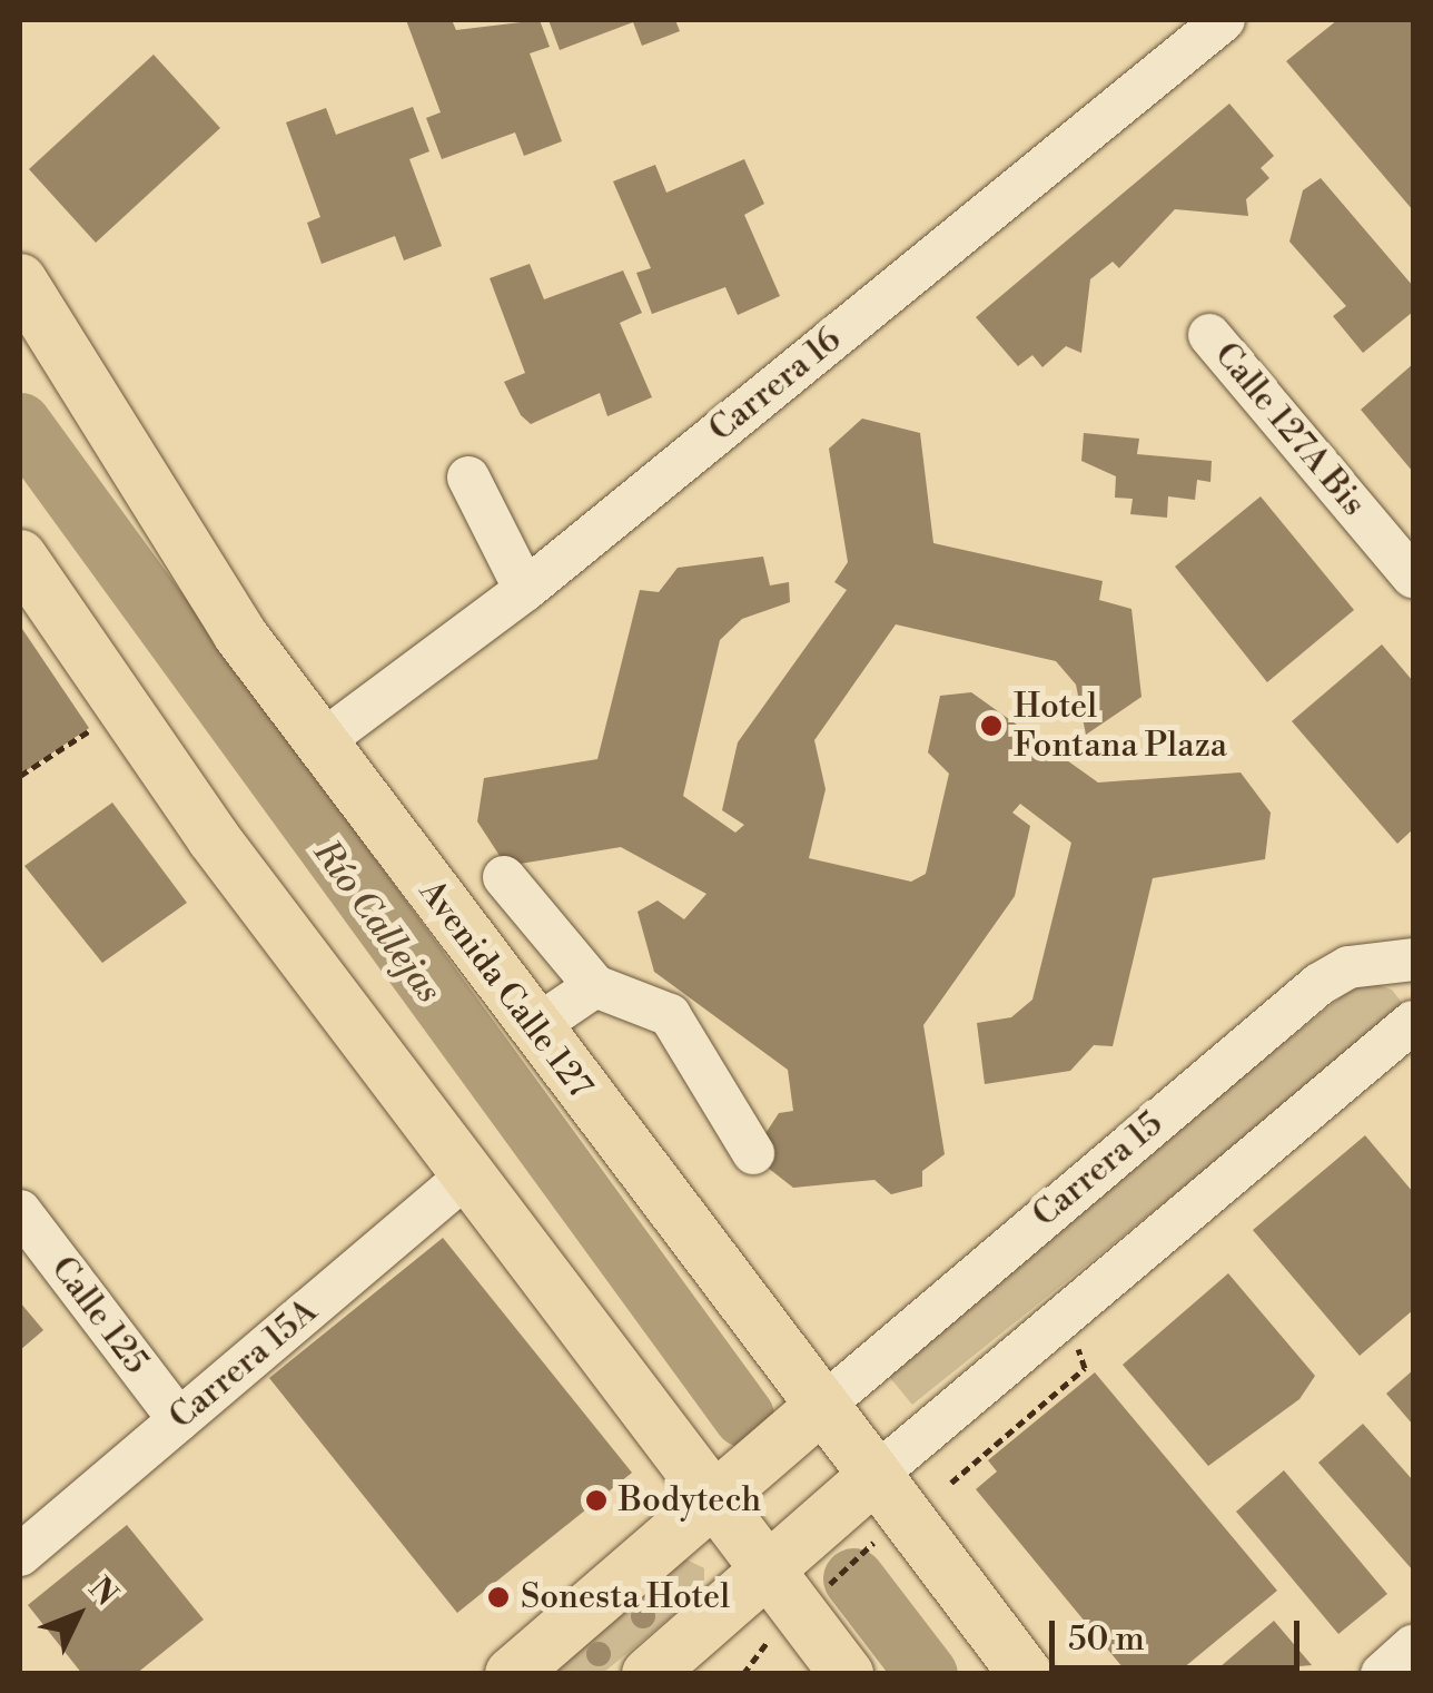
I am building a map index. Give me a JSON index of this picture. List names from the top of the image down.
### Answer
{
  "streets": {
    "main road": ["Avenida Calle 127"],
    "street": [
      "Carrera 16",
      "Calle 127A Bis",
      "Carrera 15",
      "Calle 125",
      "Carrera 15A"
    ]
  },
  "crossings": [
    ["Carrera 16", "Avenida Calle 127"],
    ["Avenida Calle 127", "Carrera 15"],
    ["Calle 125", "Carrera 15A"]
  ],
  "water": ["Río Callejas"],
  "places": ["Hotel Fontana Plaza", "Bodytech", "Sonesta Hotel"],
  "scale_bar": "50 m",
  "north": "top right"
}
